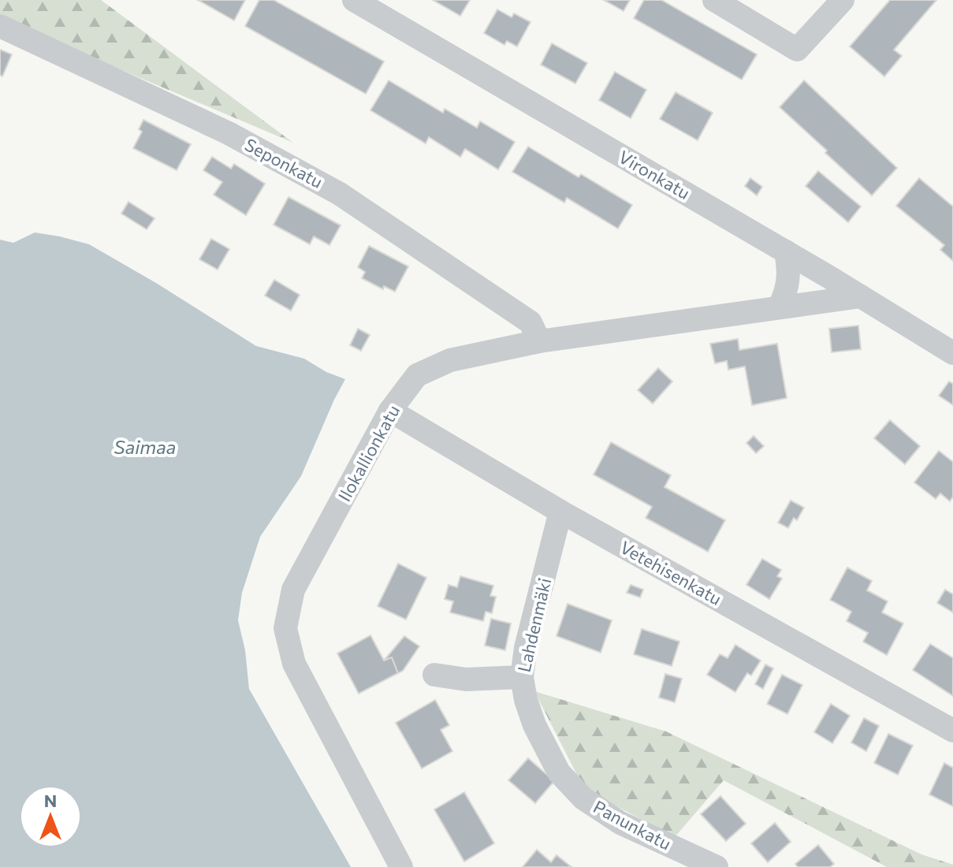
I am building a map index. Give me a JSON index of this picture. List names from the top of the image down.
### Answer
{
  "streets": {
    "street": [
      "Seponkatu",
      "Vironkatu",
      "Ilokallionkatu",
      "Vetehisenkatu",
      "Lahdenmäki",
      "Panunkatu"
    ]
  },
  "crossings": [
    ["Seponkatu", "Ilokallionkatu"],
    ["Vironkatu", "Ilokallionkatu"],
    ["Ilokallionkatu", "Vetehisenkatu"],
    ["Vetehisenkatu", "Lahdenmäki"],
    ["Lahdenmäki", "Panunkatu"]
  ],
  "water": ["Saimaa"],
  "north": "top"
}
